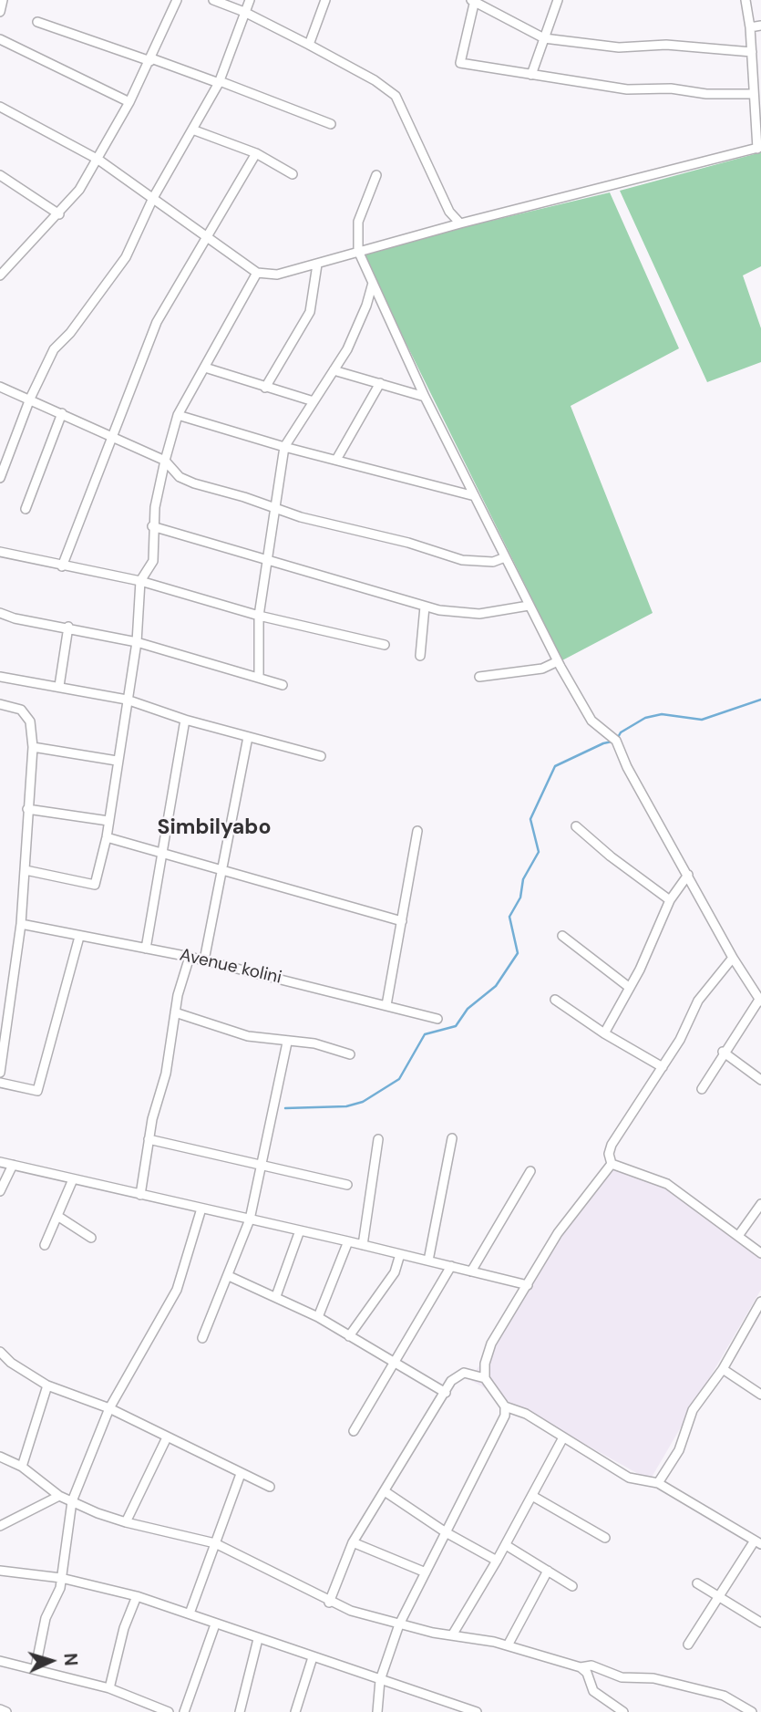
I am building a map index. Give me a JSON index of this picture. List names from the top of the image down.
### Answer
{
  "streets": {
    "street": ["Avenue kolini"]
  },
  "districts": ["Simbilyabo"],
  "north": "right"
}
